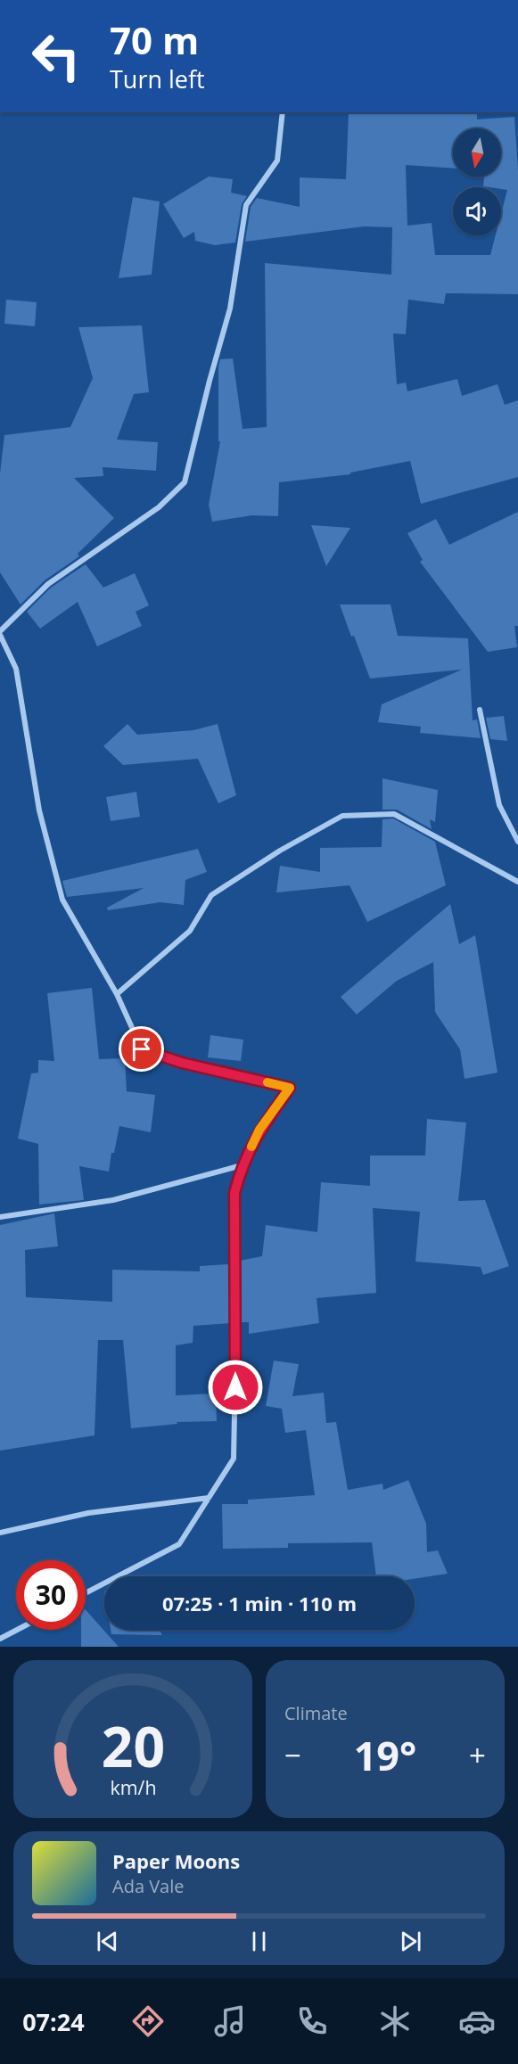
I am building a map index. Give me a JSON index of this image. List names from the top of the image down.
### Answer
{
  "north": "bottom",
  "page": {
    "turn": ["70 m", "Turn left"],
    "limit": "30",
    "trip": "07:25 · 1 min · 110 m",
    "tile": "Climate",
    "heat": ["−", "19°", "+"],
    "song": ["Paper Moons", "Ada Vale"],
    "tabs": "07:24",
    "gauge": ["20", "km/h"]
  }
}
